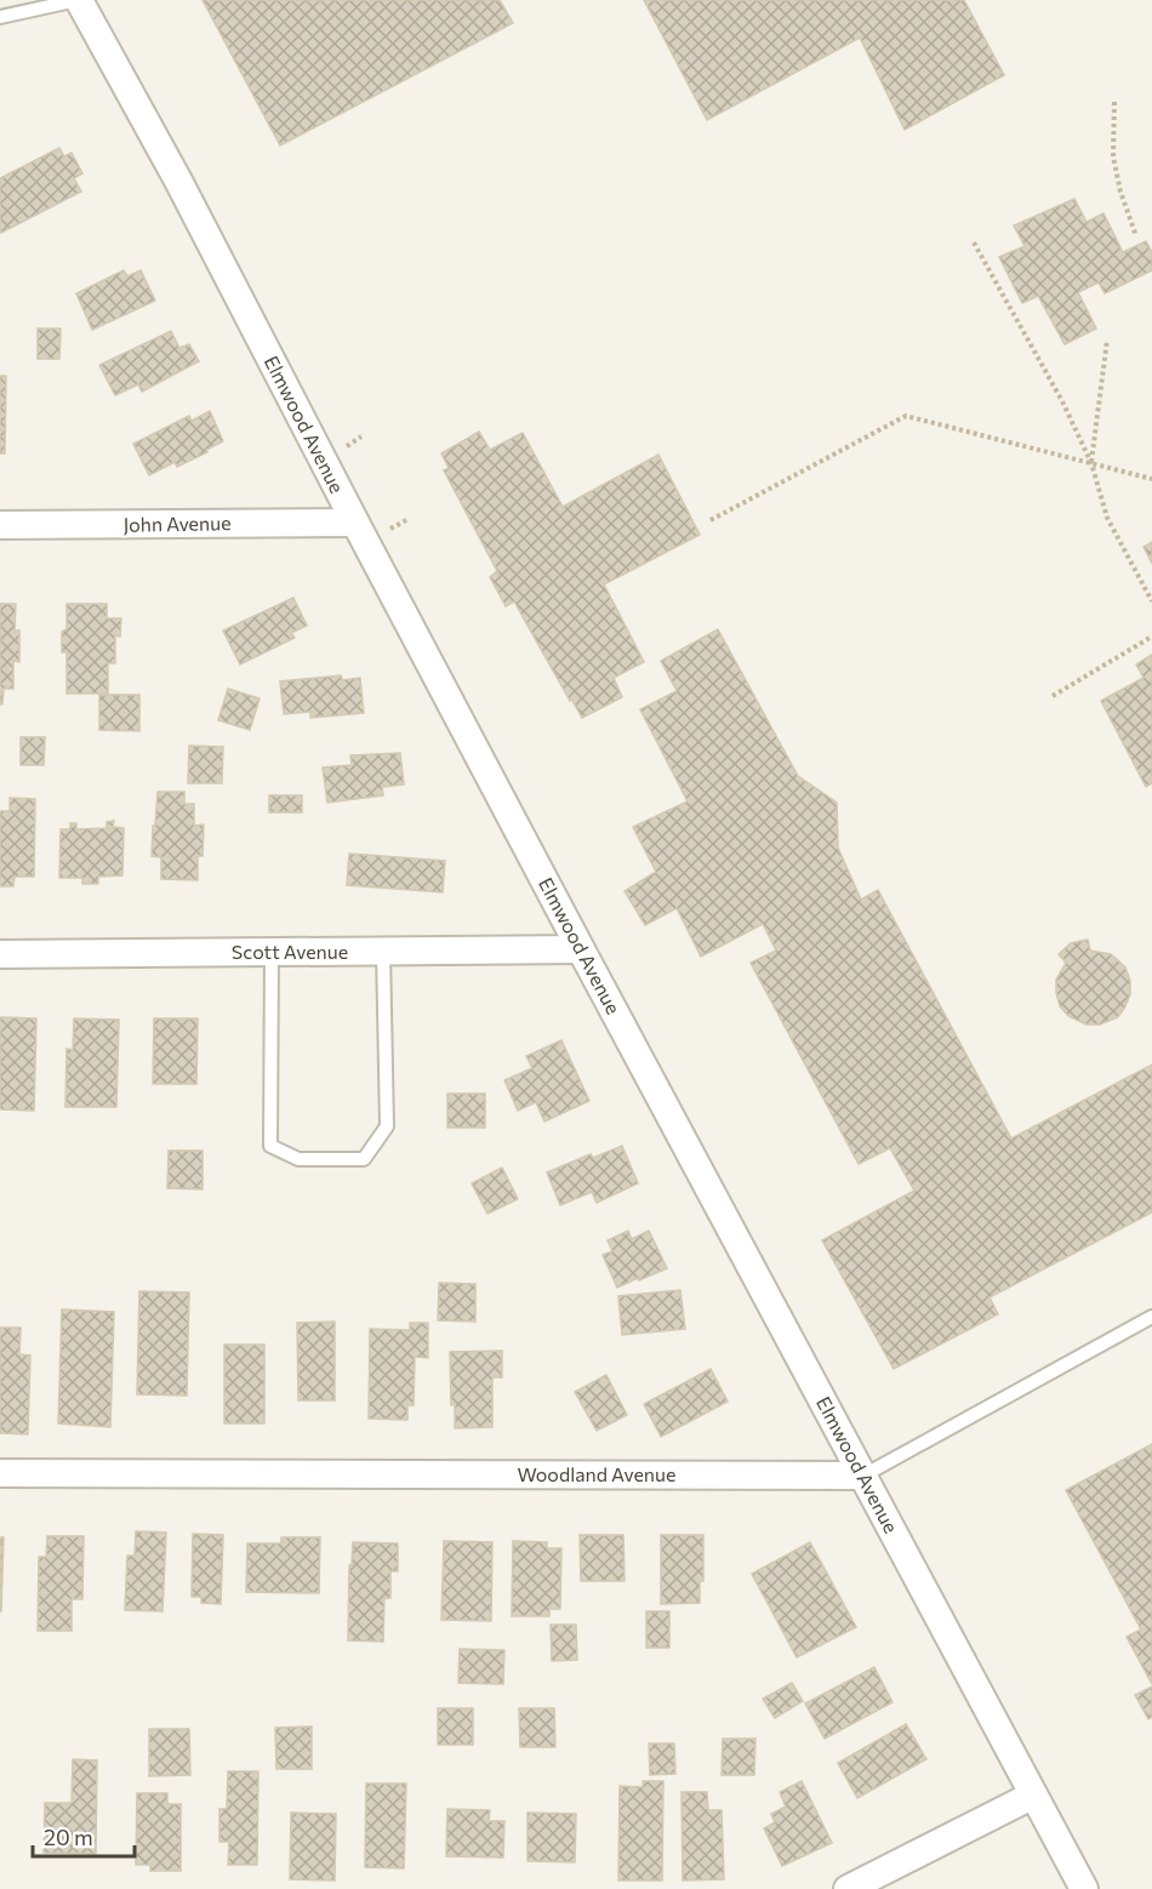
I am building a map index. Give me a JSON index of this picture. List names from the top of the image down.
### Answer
{
  "streets": {
    "street": [
      "Elmwood Avenue",
      "John Avenue",
      "Scott Avenue",
      "Woodland Avenue"
    ]
  },
  "crossings": [
    ["Elmwood Avenue", "John Avenue"],
    ["Elmwood Avenue", "Scott Avenue"],
    ["Elmwood Avenue", "Woodland Avenue"]
  ],
  "scale_bar": "20 m"
}
